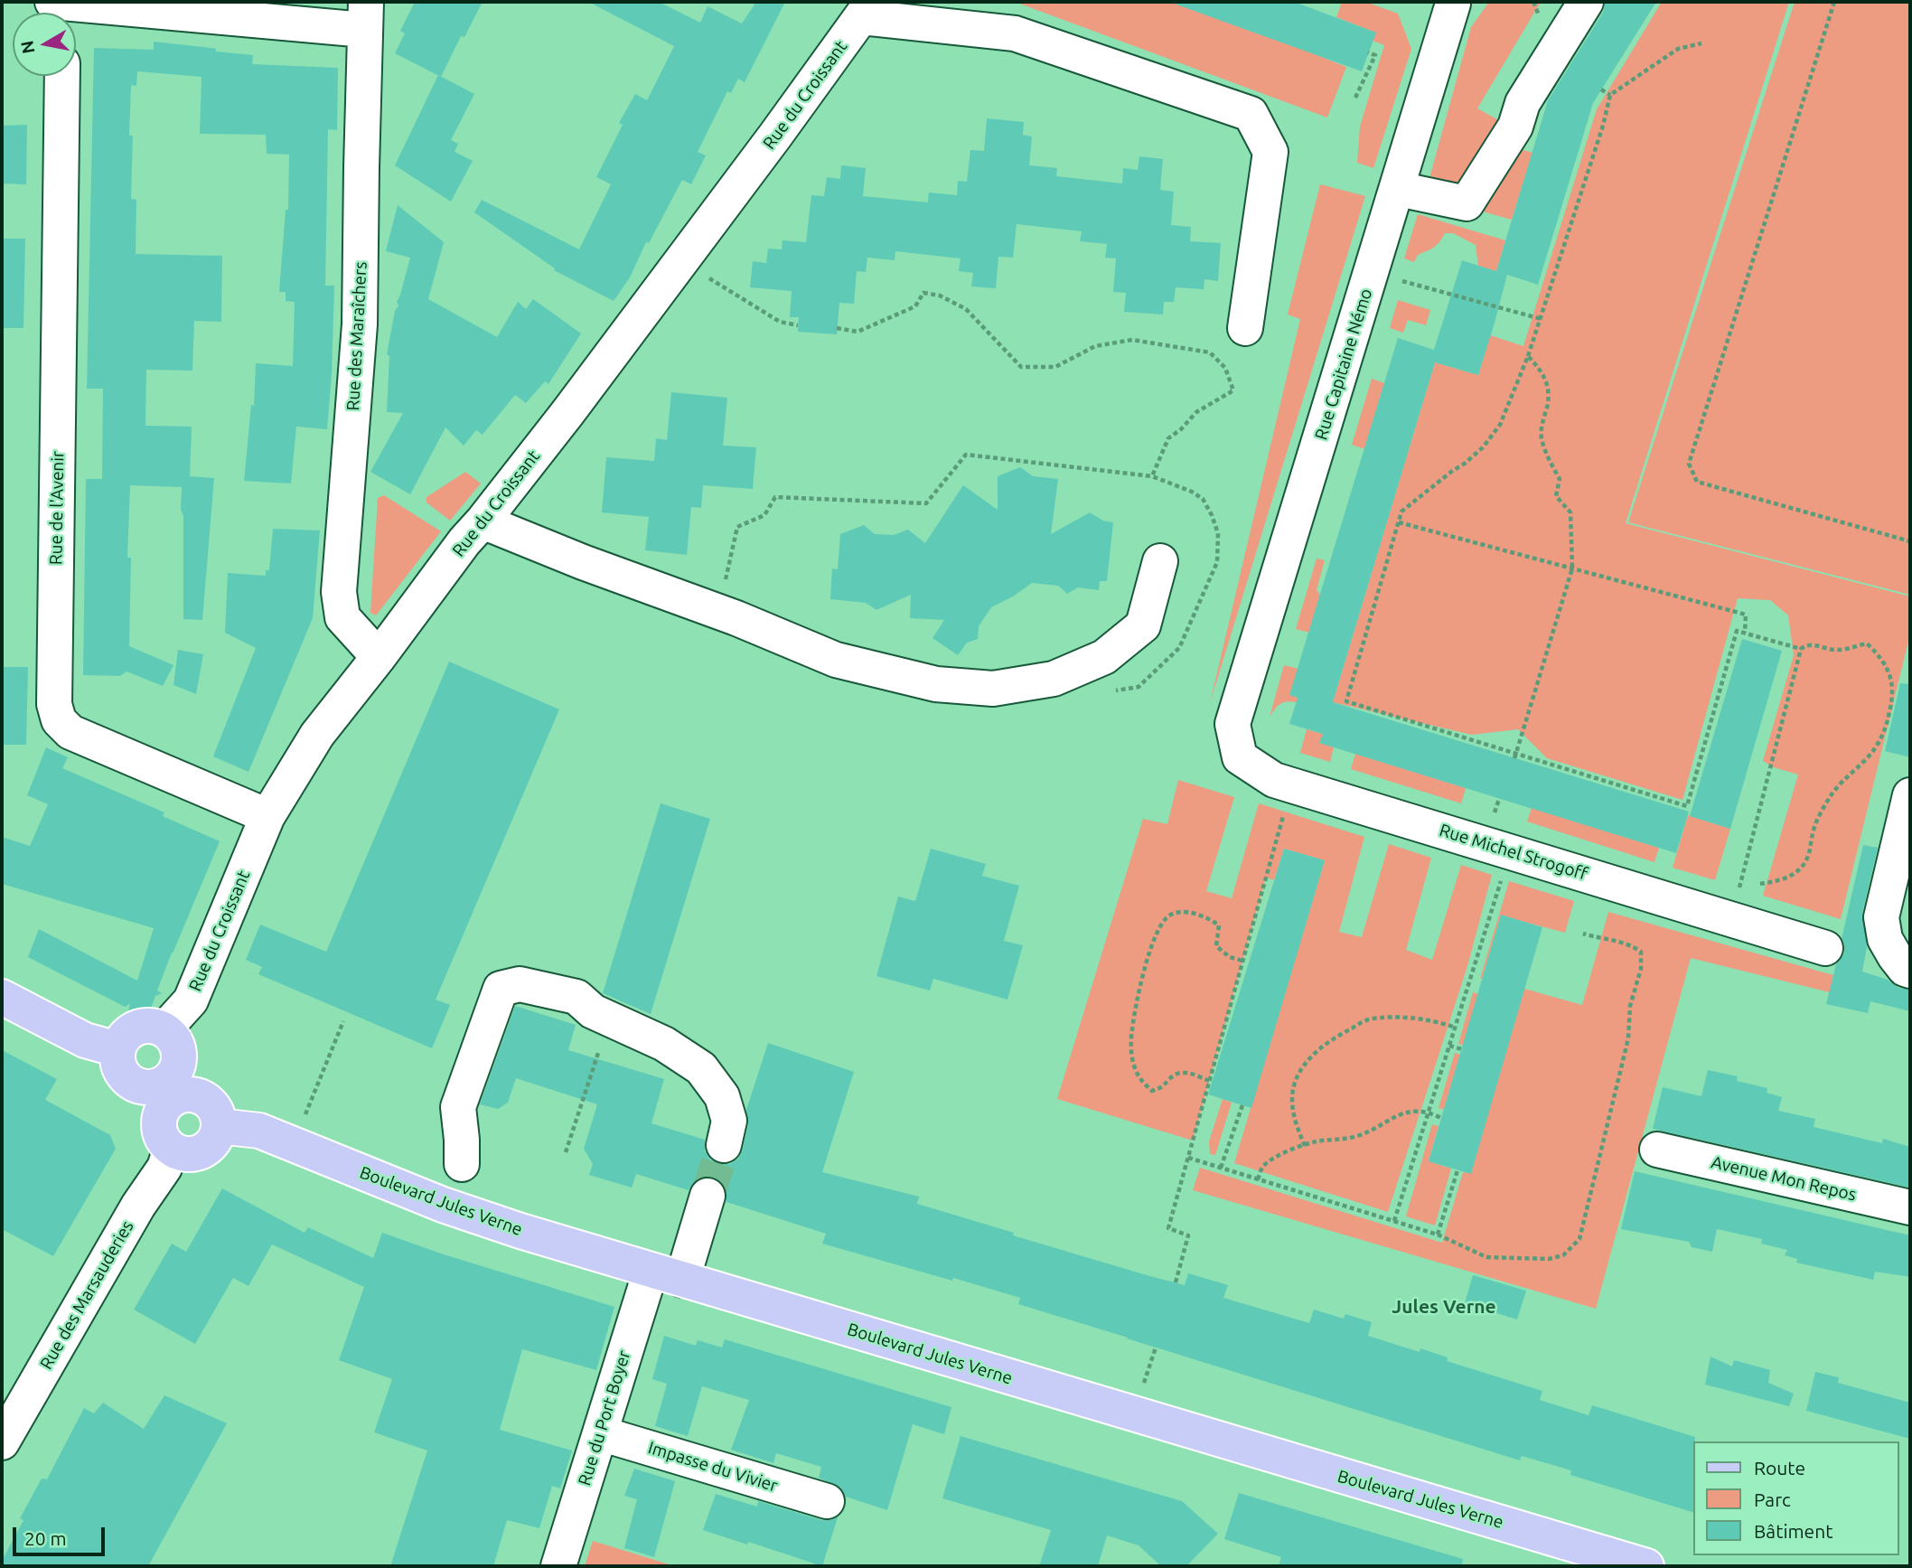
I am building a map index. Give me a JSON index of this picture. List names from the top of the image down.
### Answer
{
  "streets": {
    "main road": ["Boulevard Jules Verne"],
    "street": [
      "Rue du Croissant",
      "Rue des Maraîchers",
      "Rue Capitaine Némo",
      "Rue de l'Avenir",
      "Rue Michel Strogoff",
      "Avenue Mon Repos",
      "Rue des Marsauderies",
      "Rue du Port Boyer",
      "Impasse du Vivier"
    ]
  },
  "crossings": [
    ["Rue du Croissant", "Rue des Maraîchers"],
    ["Rue du Croissant", "Rue de l'Avenir"],
    ["Rue Capitaine Némo", "Rue Michel Strogoff"],
    ["Boulevard Jules Verne", "Rue des Marsauderies"],
    ["Boulevard Jules Verne", "Rue du Port Boyer"],
    ["Rue du Port Boyer", "Impasse du Vivier"]
  ],
  "districts": ["Jules Verne"],
  "legend": ["Route", "Parc", "Bâtiment"],
  "scale_bar": "20 m",
  "north": "left"
}
